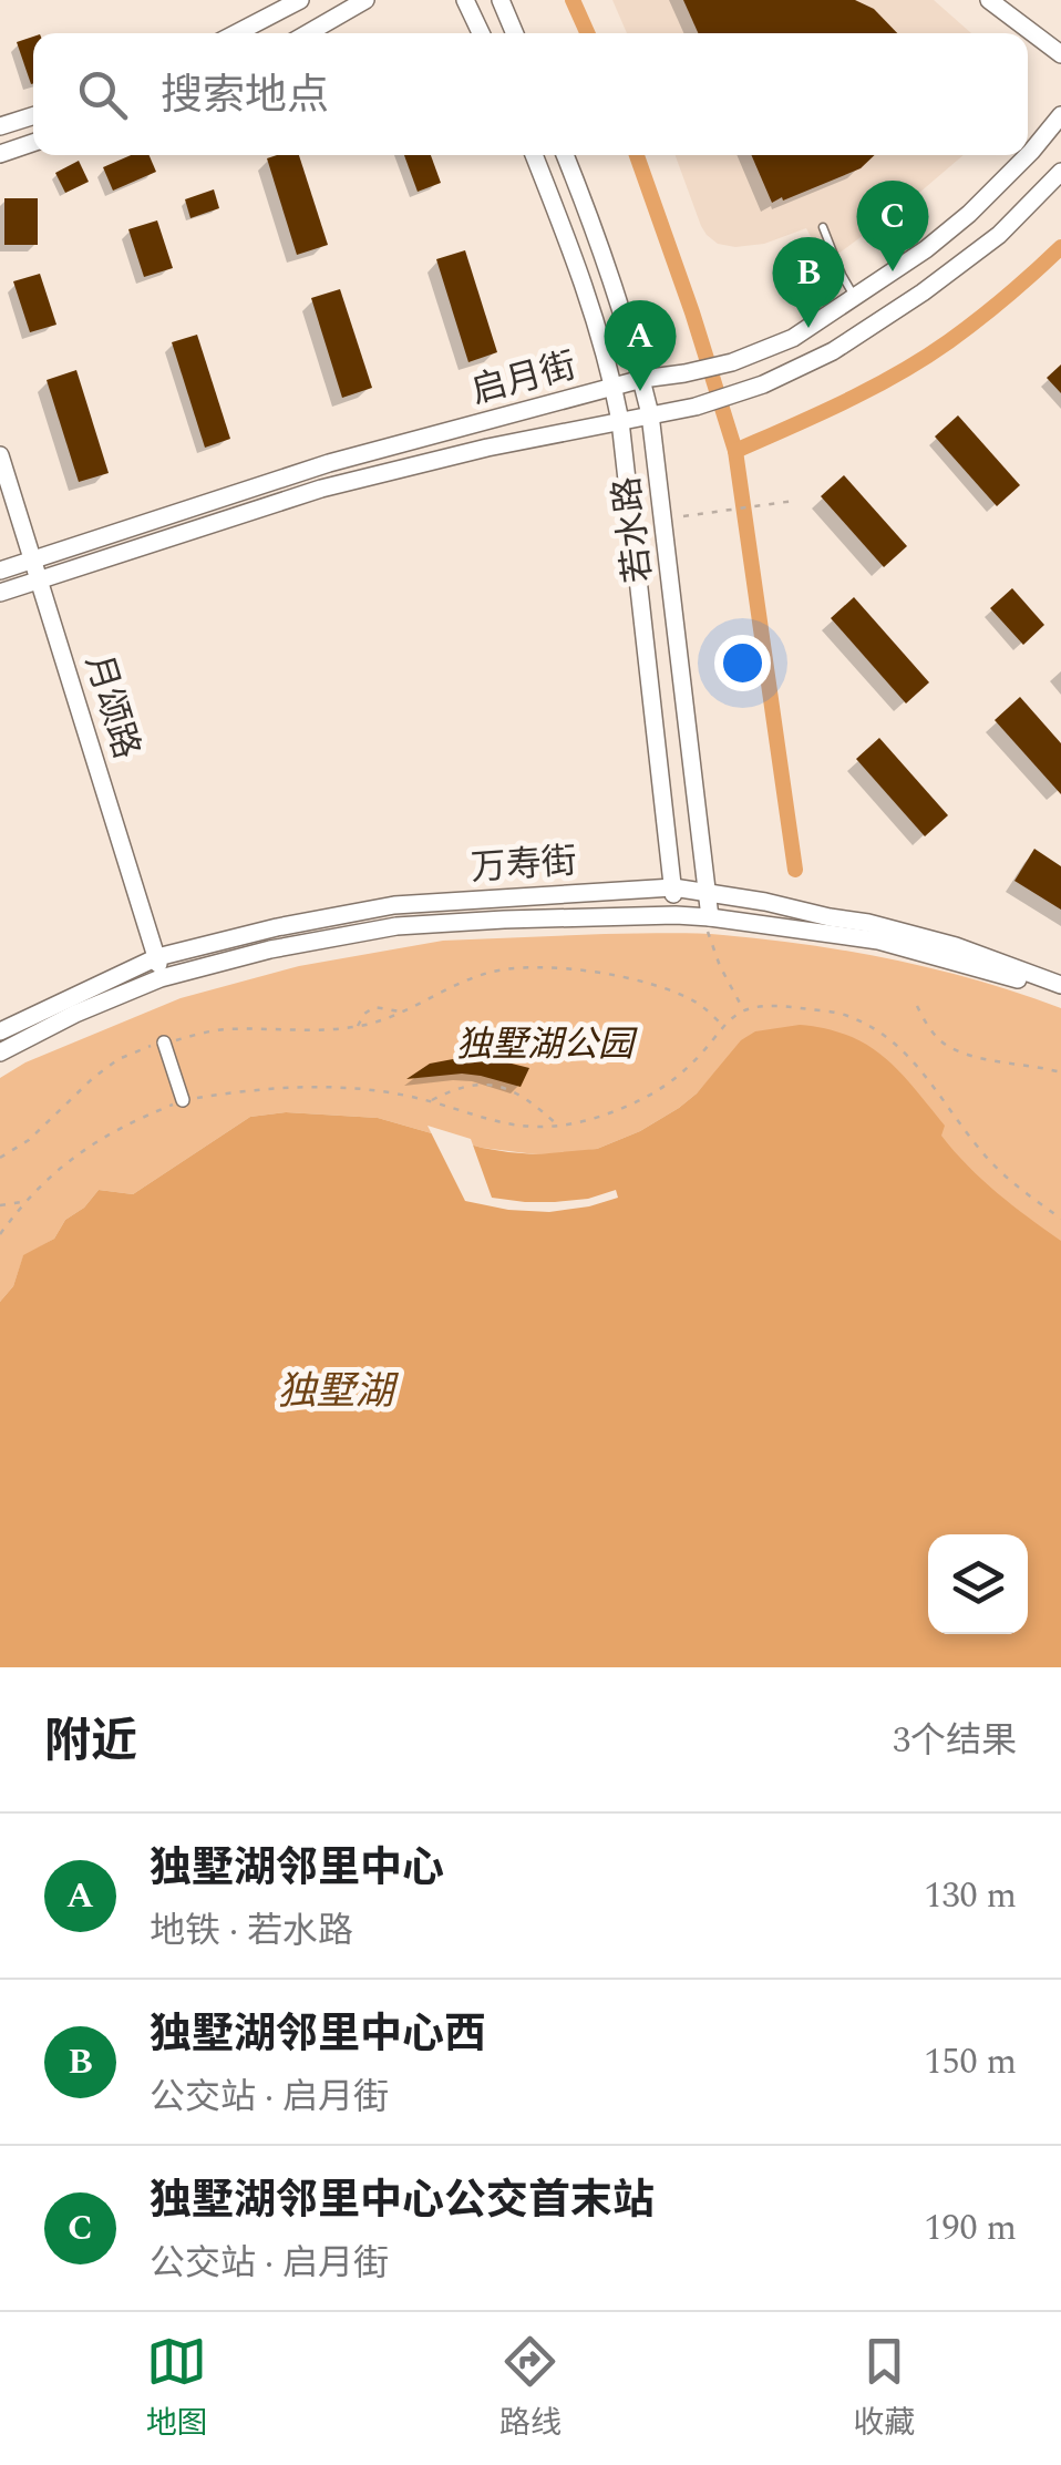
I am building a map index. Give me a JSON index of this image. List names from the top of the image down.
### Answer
{
  "streets": {
    "street": [
      "启月街",
      "若水路",
      "月颂路",
      "万寿街"
    ]
  },
  "crossings": [
    ["启月街", "若水路"],
    ["启月街", "月颂路"],
    ["若水路", "万寿街"],
    ["月颂路", "万寿街"]
  ],
  "water": ["独墅湖"],
  "parks": ["独墅湖公园"],
  "page": {
    "search": "搜索地点",
    "pins": ["C", "B", "A"],
    "heading": ["附近", "3个结果"],
    "list": [
      {
        "mark": "A",
        "name": "独墅湖邻里中心",
        "note": "地铁 · 若水路",
        "value": "130 m"
      },
      {
        "mark": "B",
        "name": "独墅湖邻里中心西",
        "note": "公交站 · 启月街",
        "value": "150 m"
      },
      {
        "mark": "C",
        "name": "独墅湖邻里中心公交首末站",
        "note": "公交站 · 启月街",
        "value": "190 m"
      }
    ],
    "nav": ["地图", "路线", "收藏"]
  }
}
